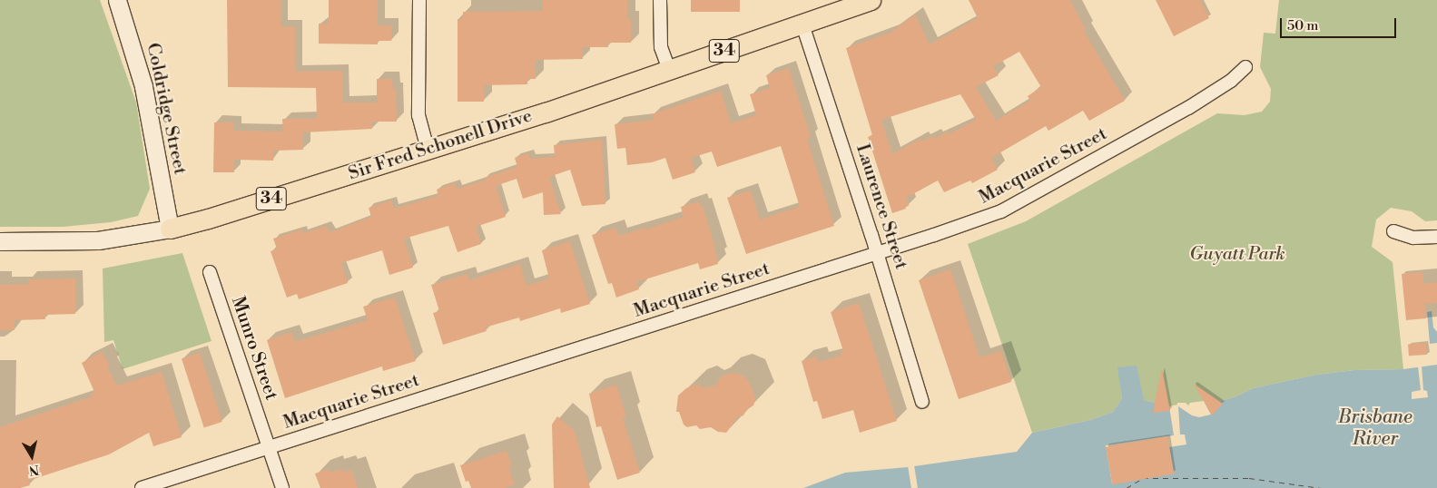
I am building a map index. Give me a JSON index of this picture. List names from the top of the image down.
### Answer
{
  "streets": {
    "main road": ["34", "Coldridge Street", "Sir Fred Schonell Drive"],
    "street": ["Macquarie Street", "Laurence Street", "Munro Street"]
  },
  "crossings": [
    ["Coldridge Street", "Sir Fred Schonell Drive"],
    ["Sir Fred Schonell Drive", "Laurence Street"],
    ["Macquarie Street", "Laurence Street"],
    ["Macquarie Street", "Munro Street"]
  ],
  "water": ["Brisbane River"],
  "parks": ["Guyatt Park"],
  "scale_bar": "50 m",
  "north": "bottom"
}
